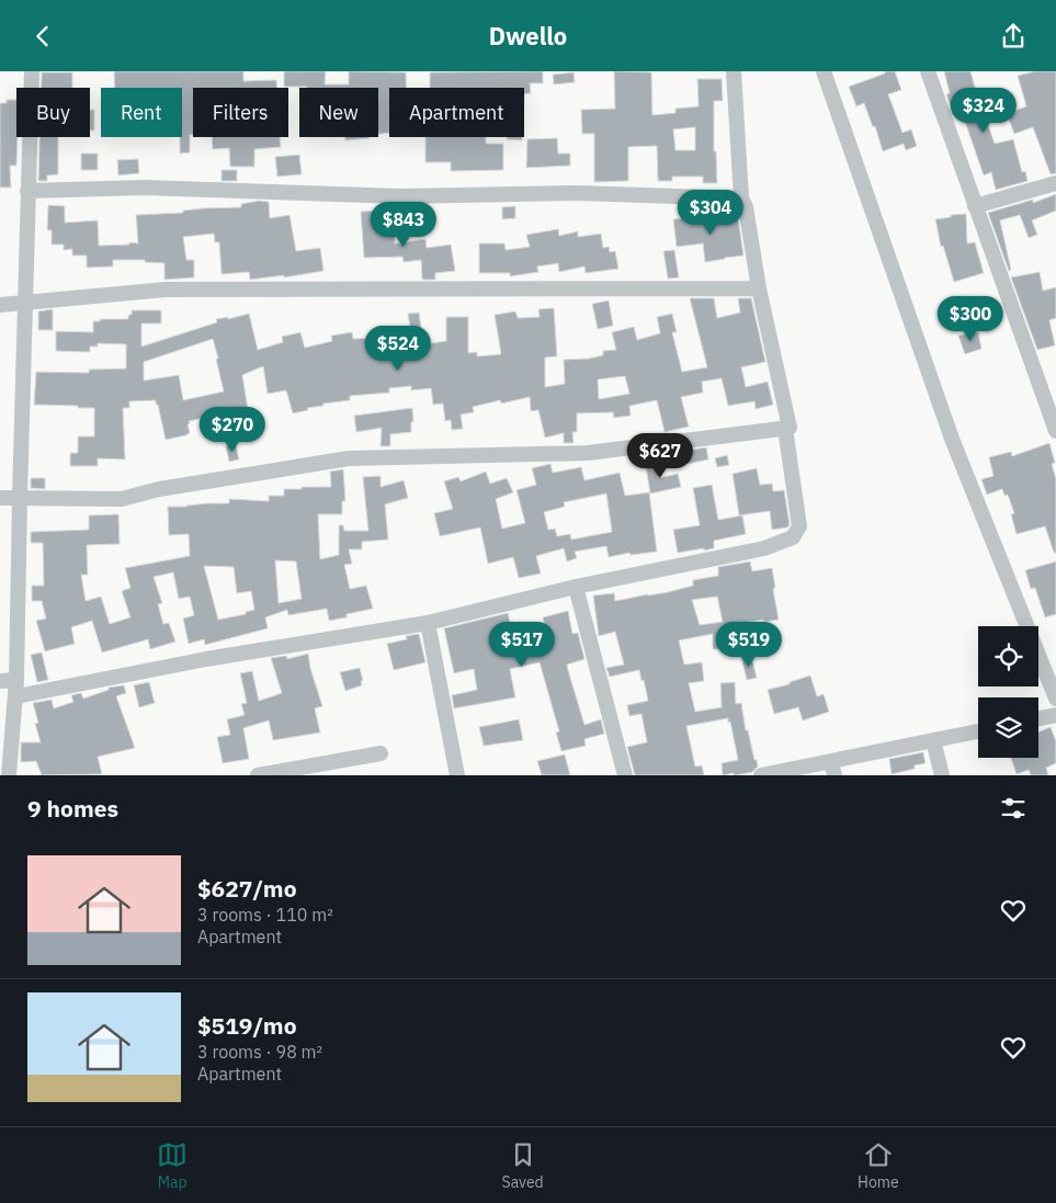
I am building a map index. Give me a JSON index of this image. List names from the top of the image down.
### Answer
{
  "page": {
    "header": "Dwello",
    "price": [
      "$324",
      "$304",
      "$843",
      "$300",
      "$524",
      "$270",
      "$627",
      "$517",
      "$519"
    ],
    "chip": [
      "Buy",
      "Rent",
      "Filters",
      "New",
      "Apartment"
    ],
    "heading": "9 homes",
    "list": [
      {
        "name": "$627/mo",
        "note": "3 rooms · 110 m² · Apartment"
      },
      {
        "name": "$519/mo",
        "note": "3 rooms · 98 m² · Apartment"
      }
    ],
    "tabs": ["Map", "Saved", "Home"]
  }
}
